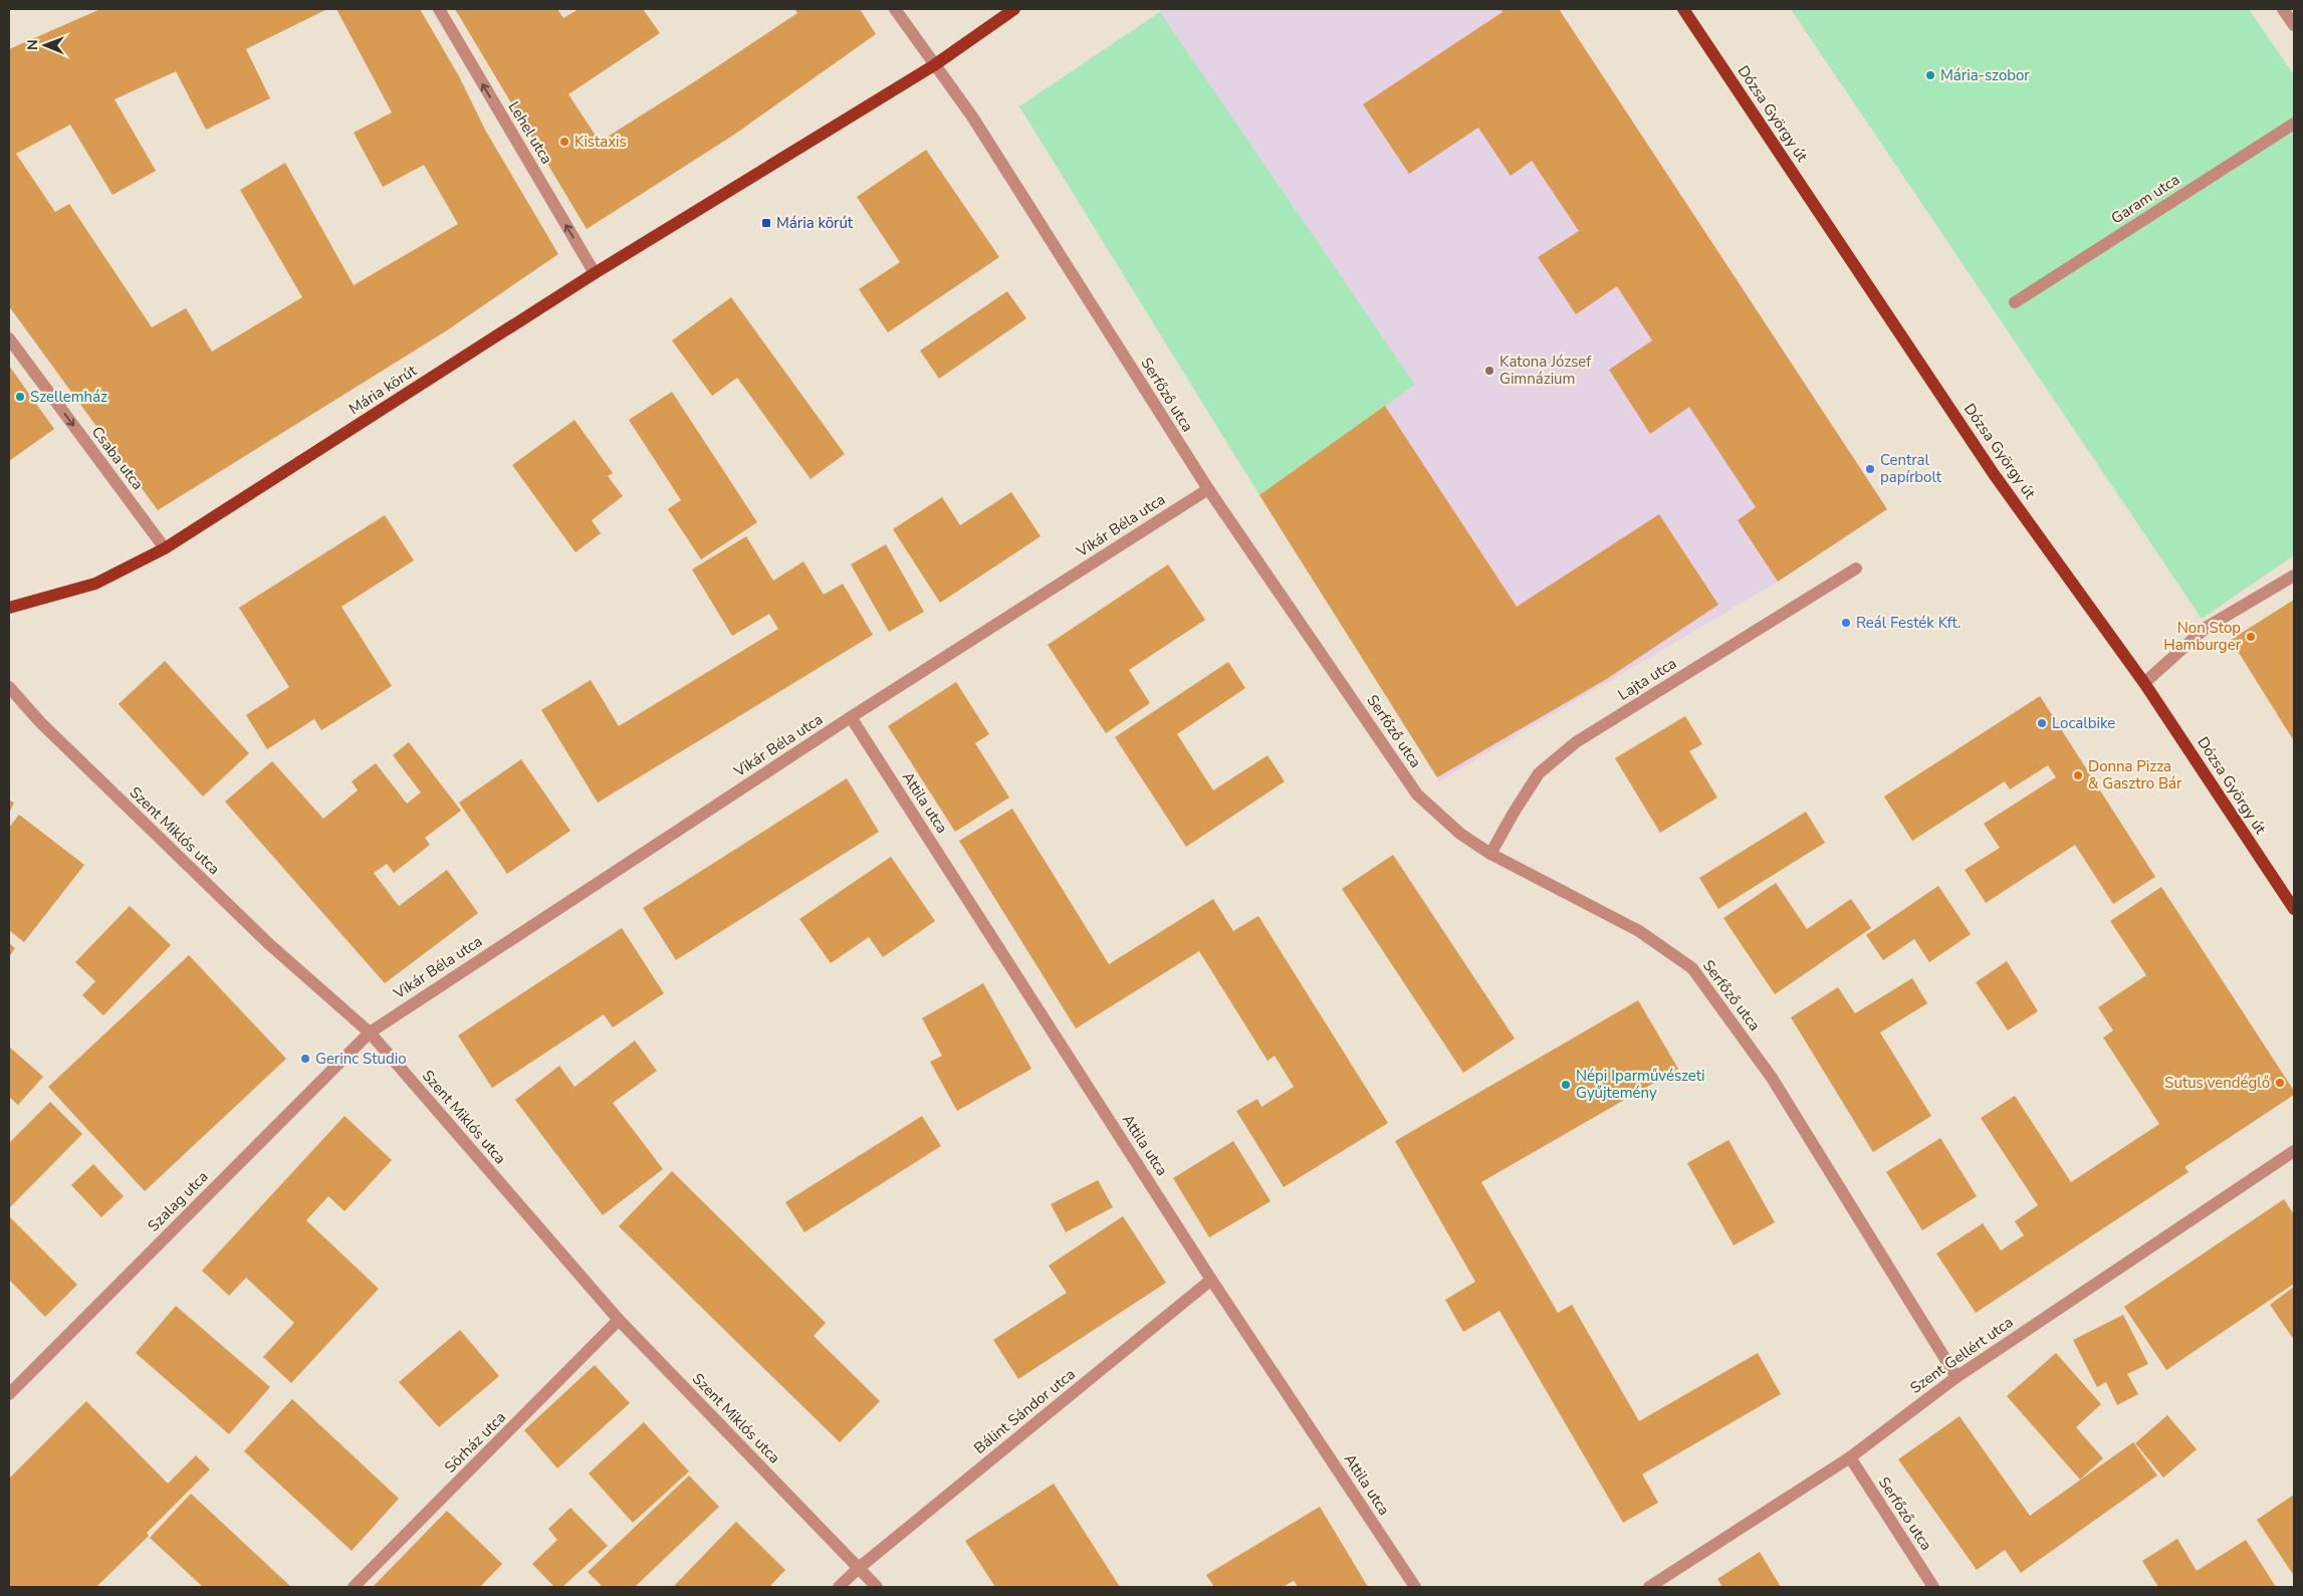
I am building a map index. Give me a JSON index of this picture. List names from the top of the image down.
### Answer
{
  "streets": {
    "main road": ["Dózsa György út", "Mária körút"],
    "street": [
      "Lehel utca",
      "Garam utca",
      "Serfőző utca",
      "Csaba utca",
      "Vikár Béla utca",
      "Lajta utca",
      "Attila utca",
      "Szent Miklós utca",
      "Szalag utca",
      "Szent Gellért utca",
      "Bálint Sándor utca",
      "Sörház utca"
    ]
  },
  "crossings": [
    ["Lehel utca", "Mária körút"],
    ["Mária körút", "Serfőző utca"],
    ["Mária körút", "Csaba utca"],
    ["Serfőző utca", "Vikár Béla utca"],
    ["Serfőző utca", "Lajta utca"],
    ["Serfőző utca", "Szent Gellért utca"],
    ["Vikár Béla utca", "Attila utca"],
    ["Vikár Béla utca", "Szent Miklós utca"],
    ["Vikár Béla utca", "Szalag utca"],
    ["Attila utca", "Bálint Sándor utca"],
    ["Szent Miklós utca", "Szalag utca"],
    ["Szent Miklós utca", "Bálint Sándor utca"],
    ["Szent Miklós utca", "Sörház utca"]
  ],
  "one_way": ["Lehel utca", "Csaba utca"],
  "places": {
    "other": [
      "Mária-szobor",
      "Kistaxis",
      "Katona József Gimnázium",
      "Szellemház",
      "Central papírbolt",
      "Reál Festék Kft.",
      "Non Stop Hamburger",
      "Localbike",
      "Donna Pizza & Gasztro Bár",
      "Gerinc Studio",
      "Sutus vendéglő",
      "Népi Iparművészeti Gyűjtemény"
    ],
    "transit": ["Mária körút"]
  },
  "north": "left"
}
